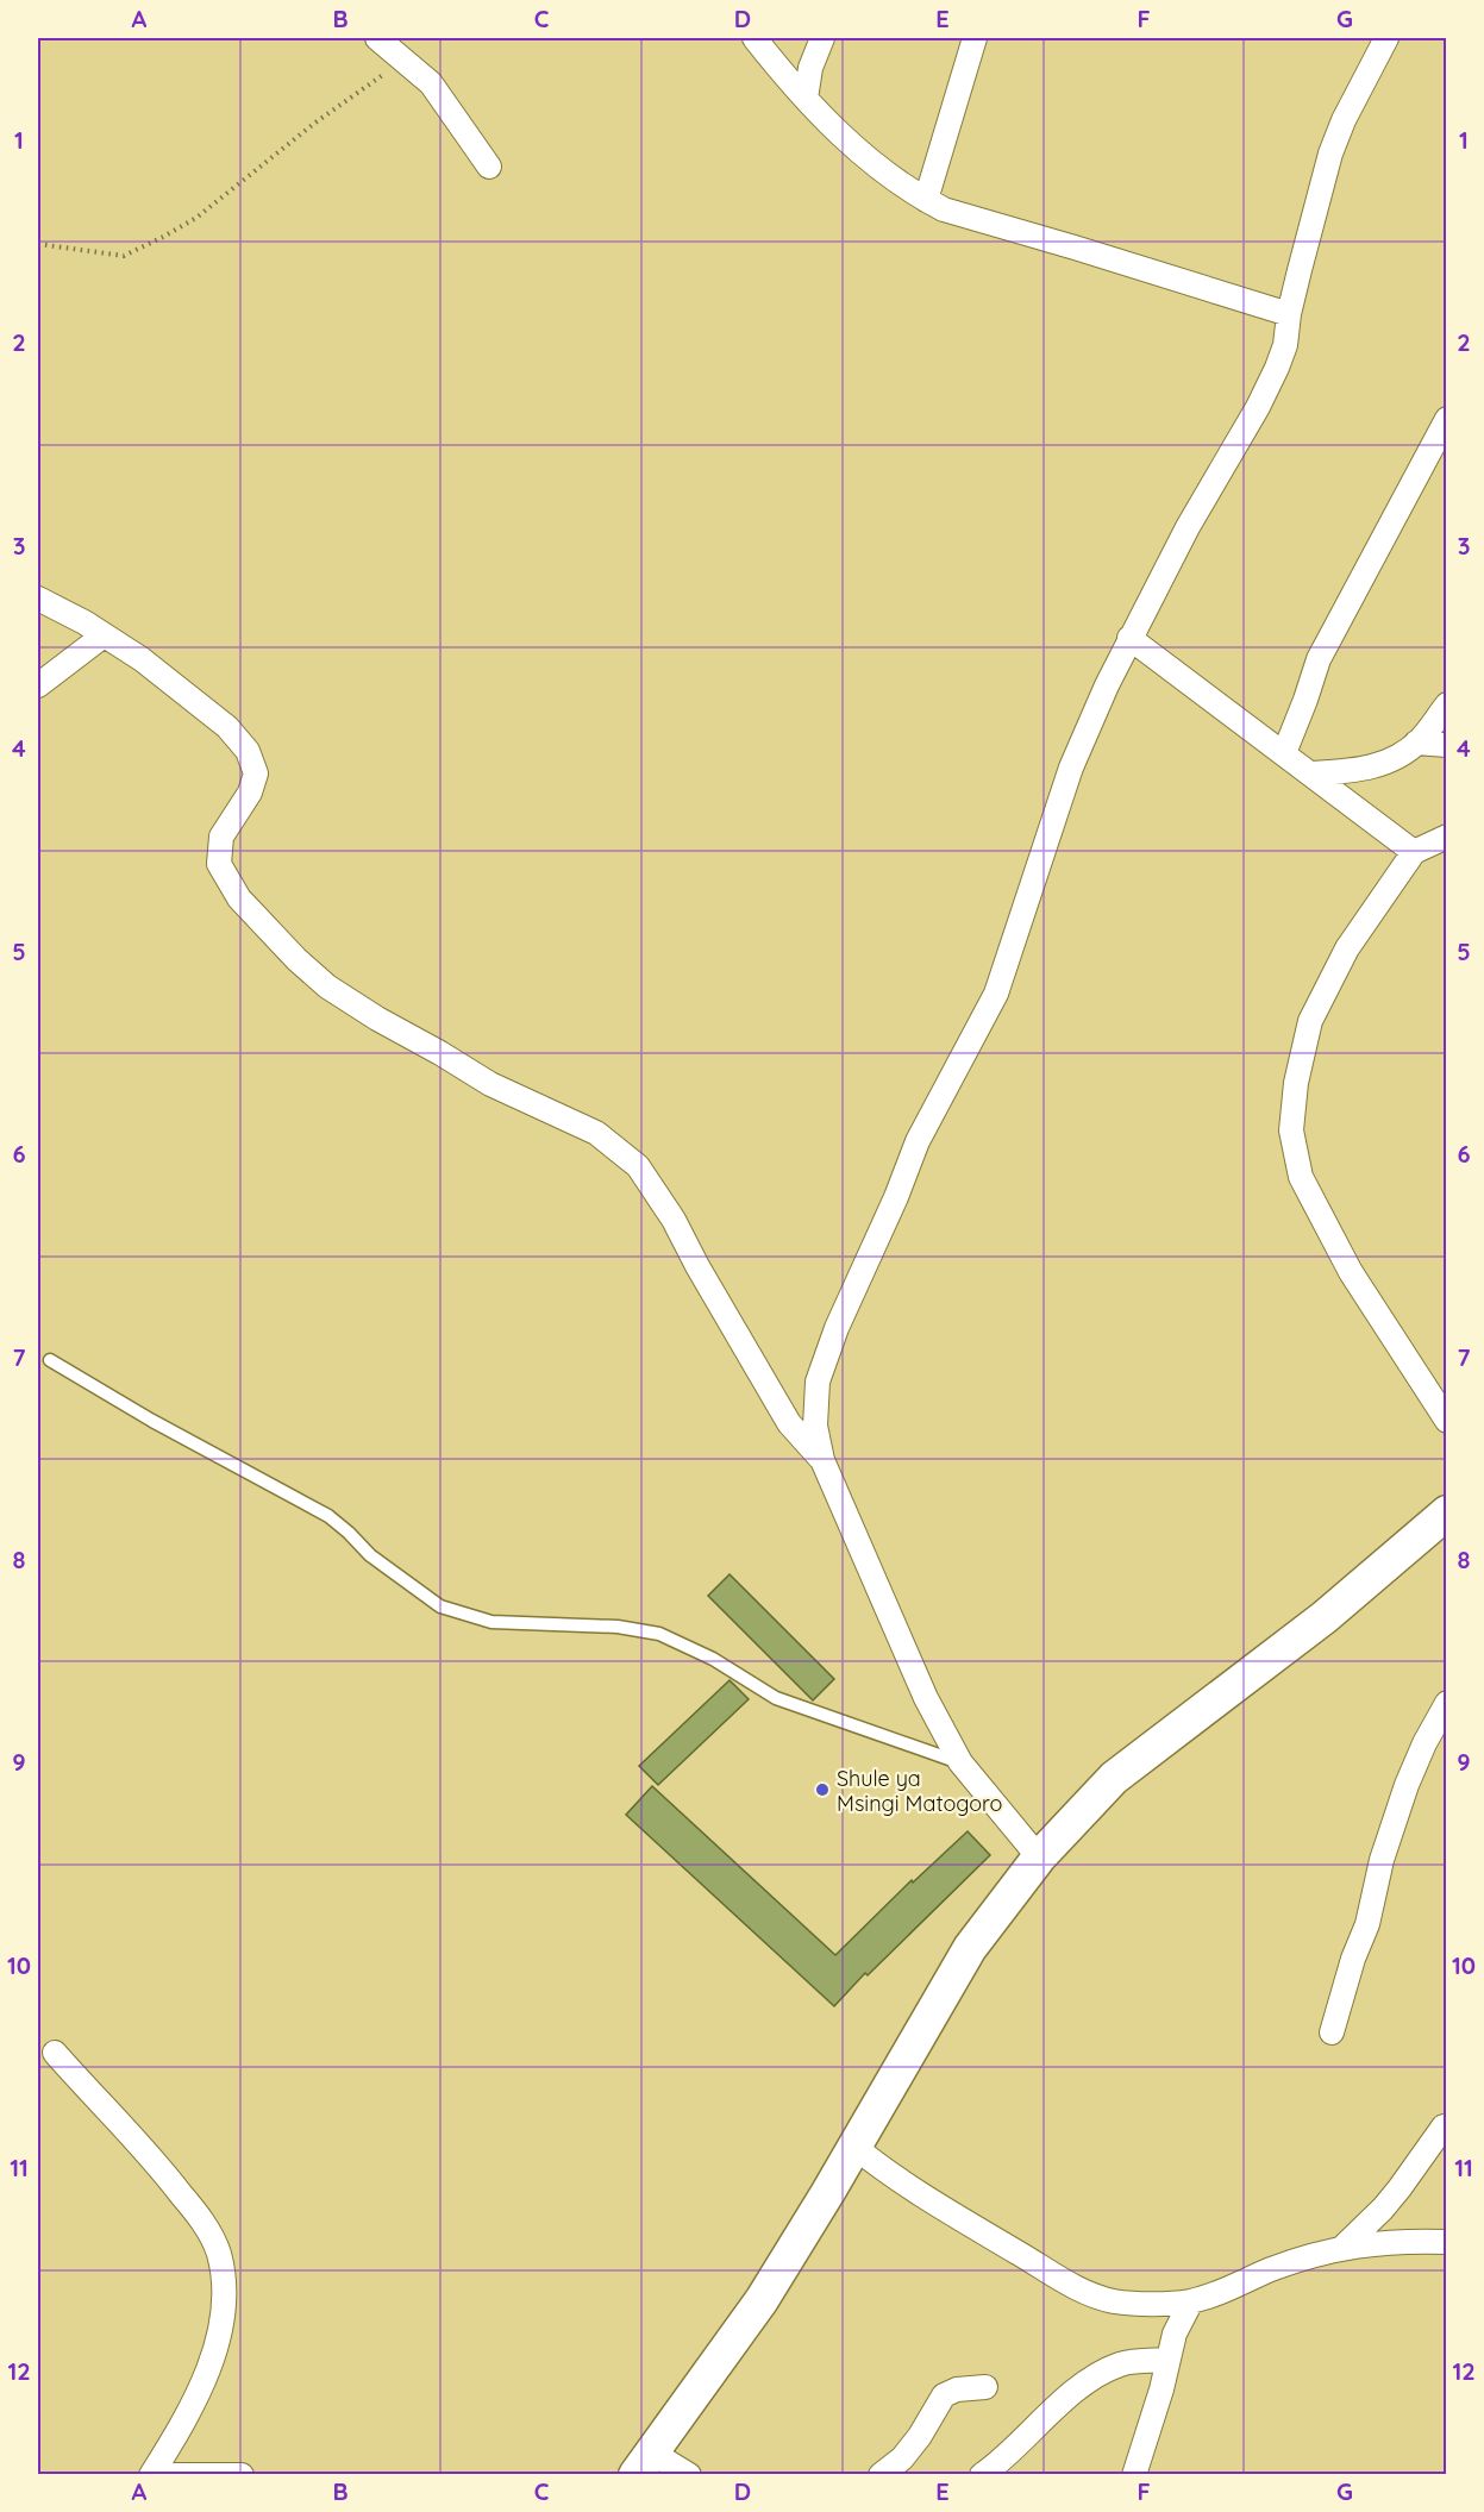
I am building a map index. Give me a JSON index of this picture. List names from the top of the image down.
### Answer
{
  "places": ["Shule ya Msingi Matogoro"],
  "grid": {
    "columns": [
      "A",
      "B",
      "C",
      "D",
      "E",
      "F",
      "G"
    ],
    "rows": [
      "1",
      "2",
      "3",
      "4",
      "5",
      "6",
      "7",
      "8",
      "9",
      "10",
      "11",
      "12"
    ]
  }
}
